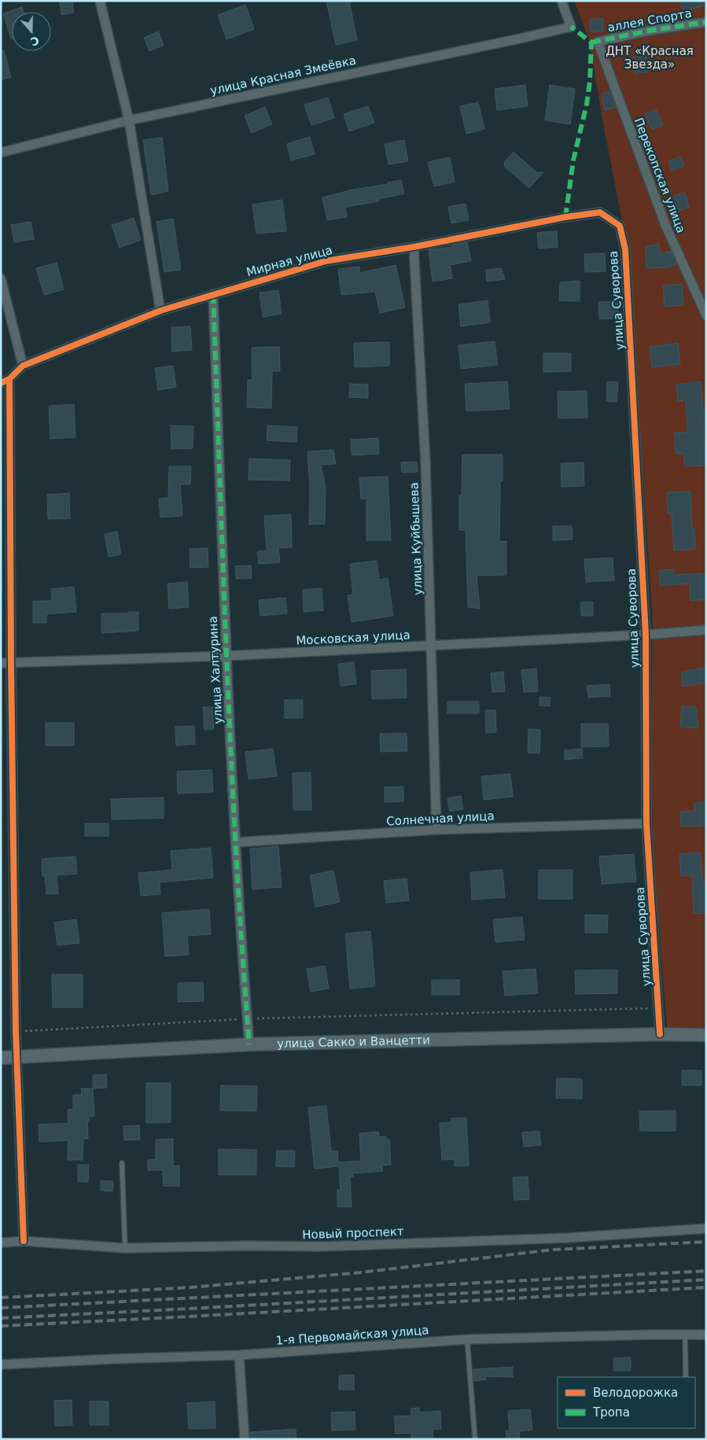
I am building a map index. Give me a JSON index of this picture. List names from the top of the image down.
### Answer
{
  "streets": {
    "main road": ["улица Сакко и Ванцетти"],
    "street": [
      "аллея Спорта",
      "улица Красная Змеёвка",
      "Перекопская улица",
      "Мирная улица",
      "улица Суворова",
      "улица Куйбышева",
      "Московская улица",
      "улица Халтурина",
      "Солнечная улица",
      "Новый проспект",
      "1-я Первомайская улица"
    ]
  },
  "crossings": [
    ["аллея Спорта", "Перекопская улица"],
    ["Мирная улица", "улица Суворова"],
    ["Мирная улица", "улица Куйбышева"],
    ["Мирная улица", "улица Халтурина"],
    ["улица Суворова", "Московская улица"],
    ["улица Суворова", "Солнечная улица"],
    ["улица Суворова", "улица Сакко и Ванцетти"],
    ["улица Куйбышева", "Московская улица"],
    ["улица Куйбышева", "Солнечная улица"],
    ["Московская улица", "улица Халтурина"],
    ["улица Халтурина", "Солнечная улица"],
    ["улица Халтурина", "улица Сакко и Ванцетти"]
  ],
  "parks": ["ДНТ «Красная Звезда»"],
  "legend": ["Велодорожка", "Тропа"],
  "north": "bottom"
}
